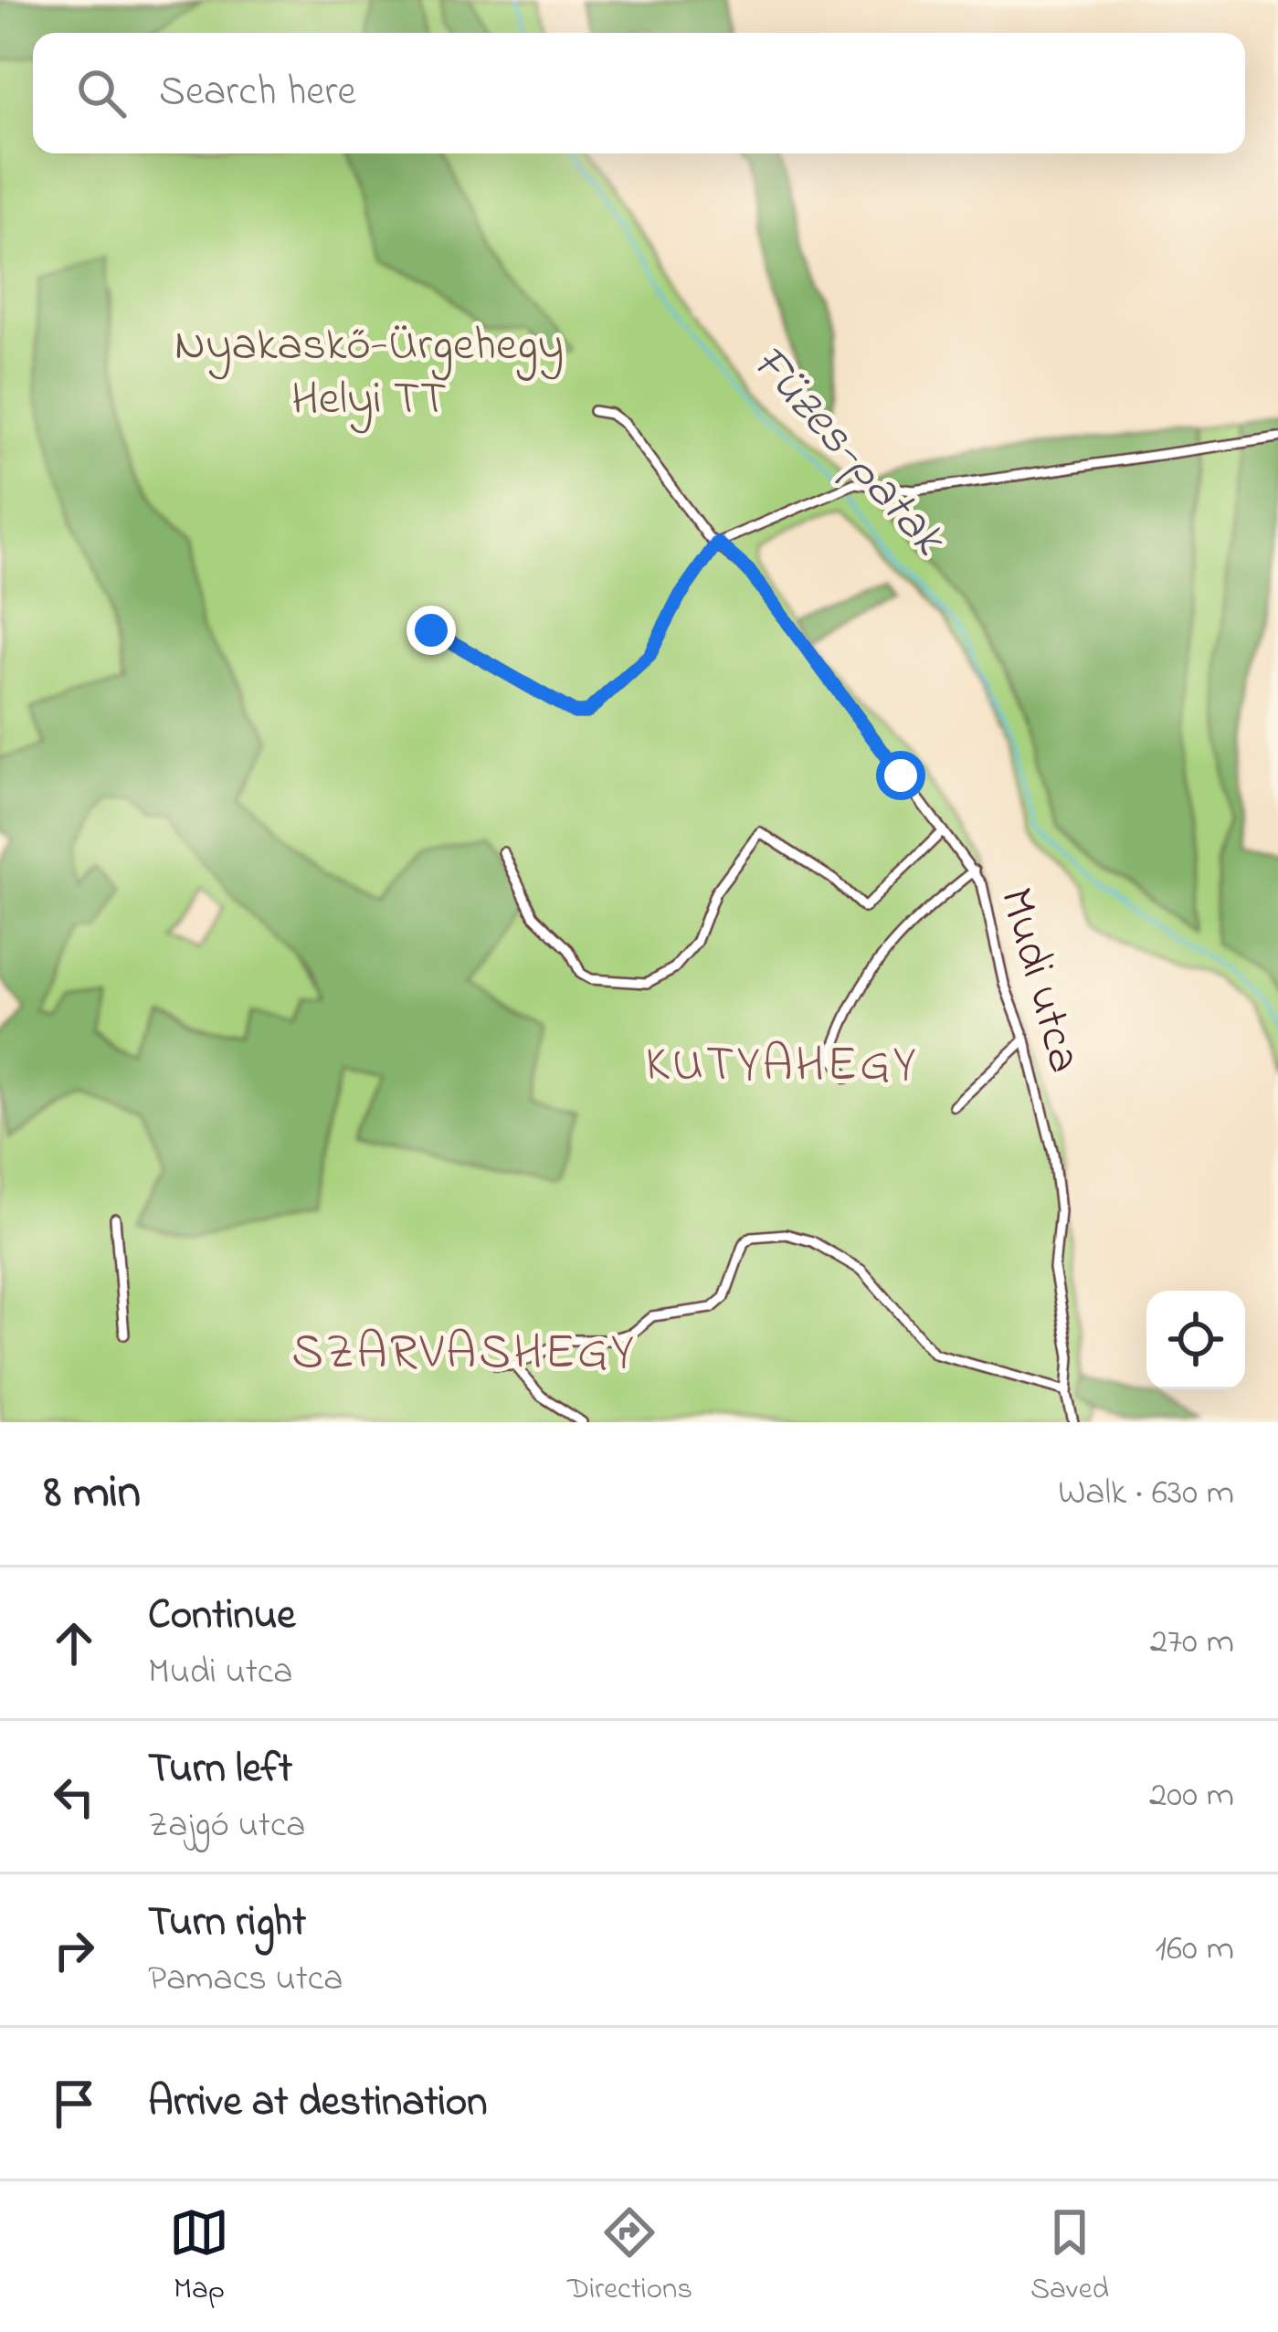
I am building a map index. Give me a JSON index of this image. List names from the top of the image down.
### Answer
{
  "streets": {
    "street": ["Mudi utca"]
  },
  "districts": ["KUTYAHEGY", "SZARVASHEGY"],
  "water": ["Füzes-patak"],
  "parks": ["Nyakaskő-Ürgehegy Helyi TT"],
  "page": {
    "search": "Search here",
    "heading": ["8 min", "Walk · 630 m"],
    "list": [
      ["Continue", "Mudi utca", "270 m"],
      ["Turn left", "Zajgó utca", "200 m"],
      ["Turn right", "Pamacs utca", "160 m"],
      "Arrive at destination"
    ],
    "nav": ["Map", "Directions", "Saved"]
  }
}
